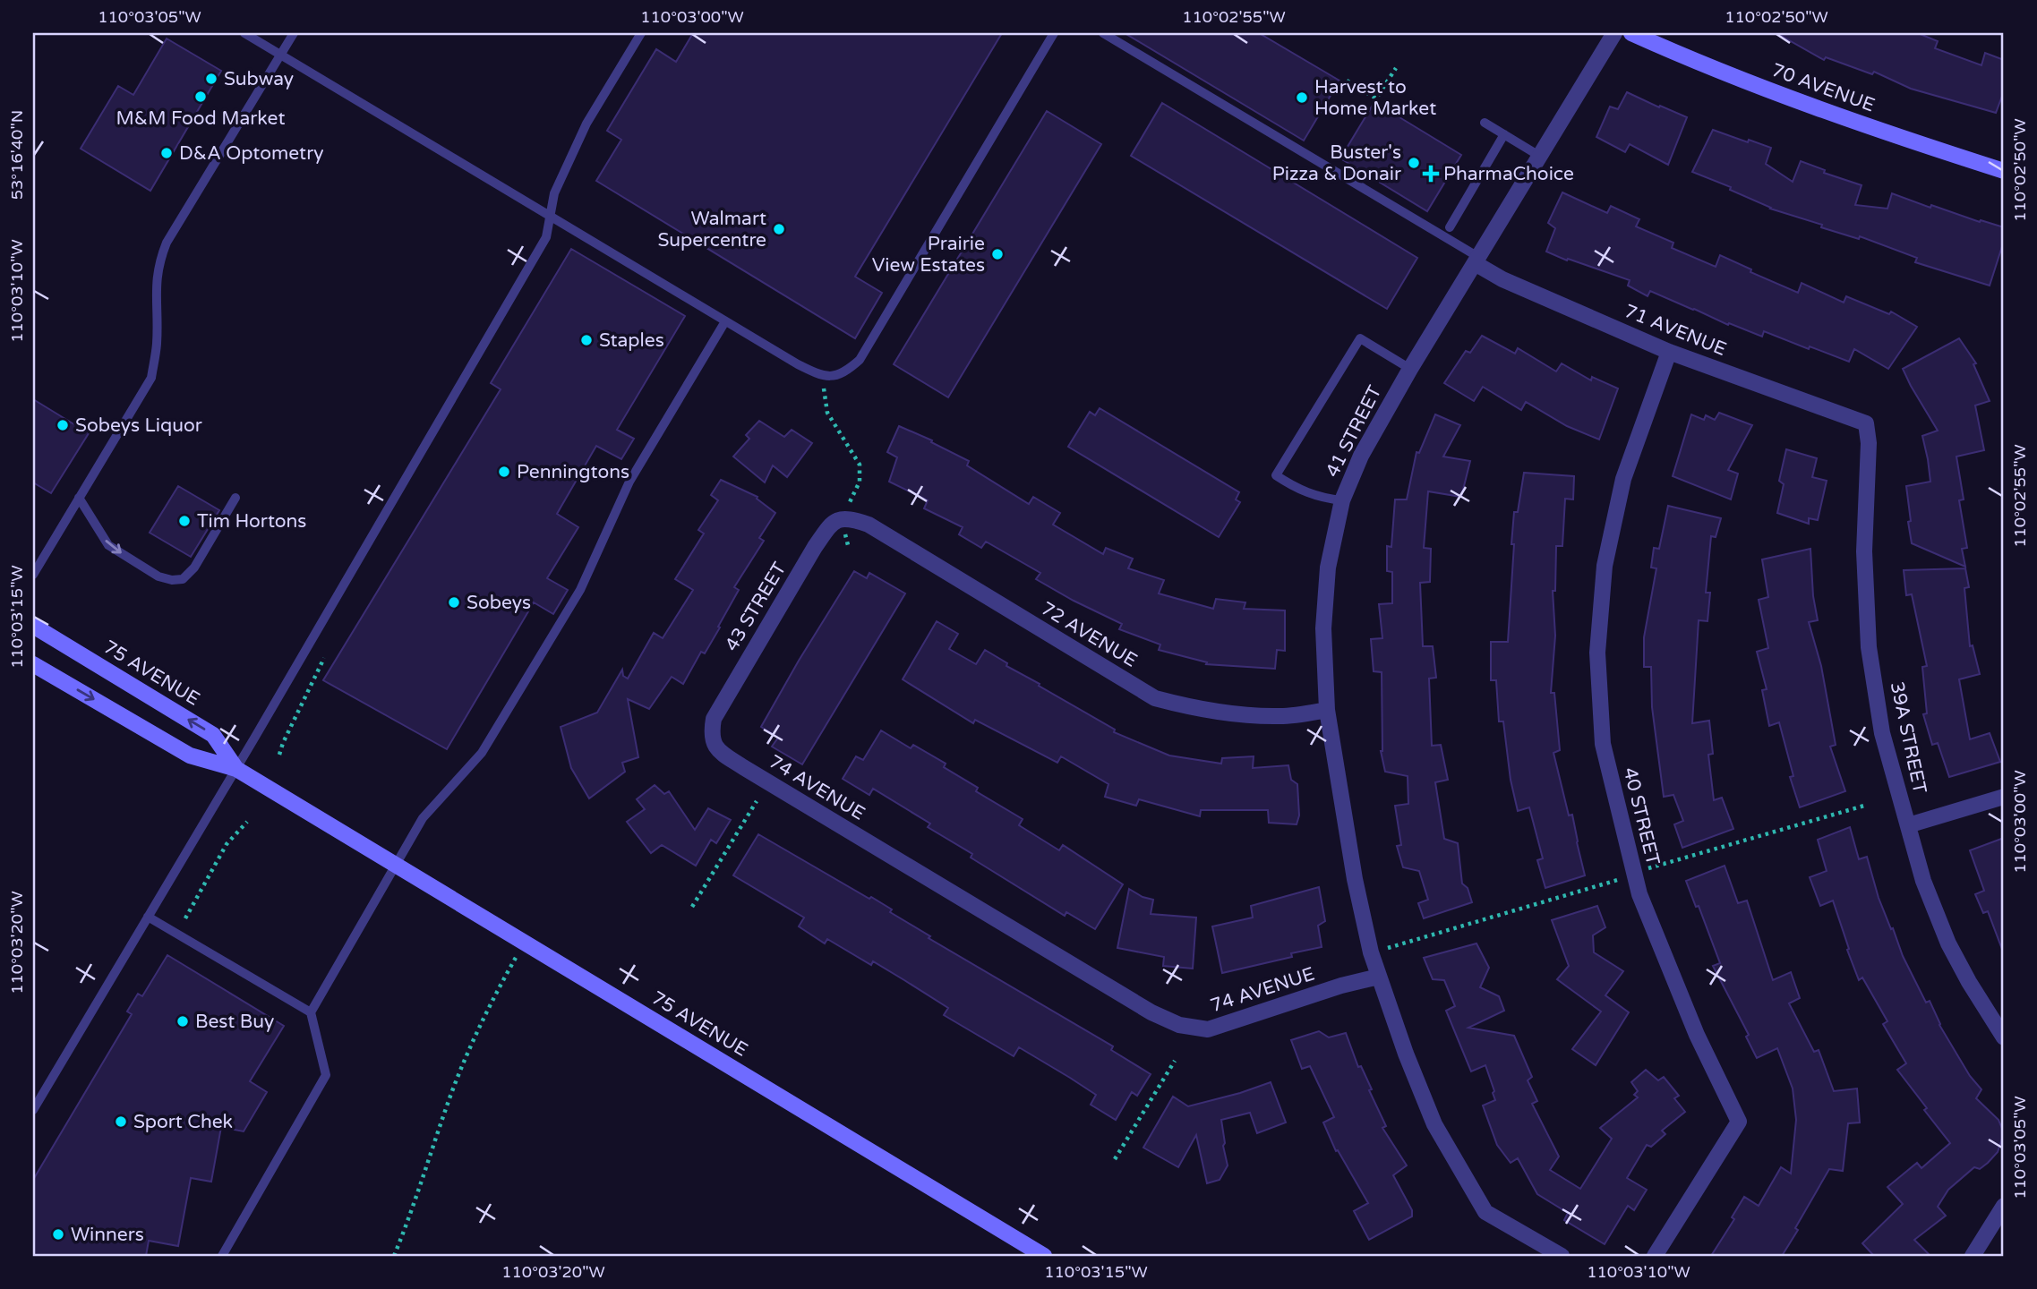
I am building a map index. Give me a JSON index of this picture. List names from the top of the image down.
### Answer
{
  "streets": {
    "main road": ["70 AVENUE", "75 AVENUE"],
    "street": [
      "71 AVENUE",
      "41 STREET",
      "43 STREET",
      "72 AVENUE",
      "39A STREET",
      "74 AVENUE",
      "40 STREET"
    ]
  },
  "crossings": [
    ["71 AVENUE", "41 STREET"],
    ["71 AVENUE", "39A STREET"],
    ["71 AVENUE", "40 STREET"],
    ["41 STREET", "72 AVENUE"],
    ["41 STREET", "74 AVENUE"],
    ["43 STREET", "72 AVENUE"],
    ["43 STREET", "74 AVENUE"]
  ],
  "places": {
    "other": [
      "Subway",
      "M&M Food Market",
      "Harvest to Home Market",
      "D&A Optometry",
      "Buster's Pizza & Donair",
      "Walmart Supercentre",
      "Prairie View Estates",
      "Staples",
      "Sobeys Liquor",
      "Penningtons",
      "Tim Hortons",
      "Sobeys",
      "Best Buy",
      "Sport Chek",
      "Winners"
    ],
    "health": ["PharmaChoice"]
  },
  "coordinates": [
    "110°03'05\"W",
    "110°03'00\"W",
    "110°02'55\"W",
    "110°02'50\"W",
    "53°16'40\"N",
    "110°03'10\"W",
    "110°03'15\"W",
    "110°03'20\"W"
  ]
}
